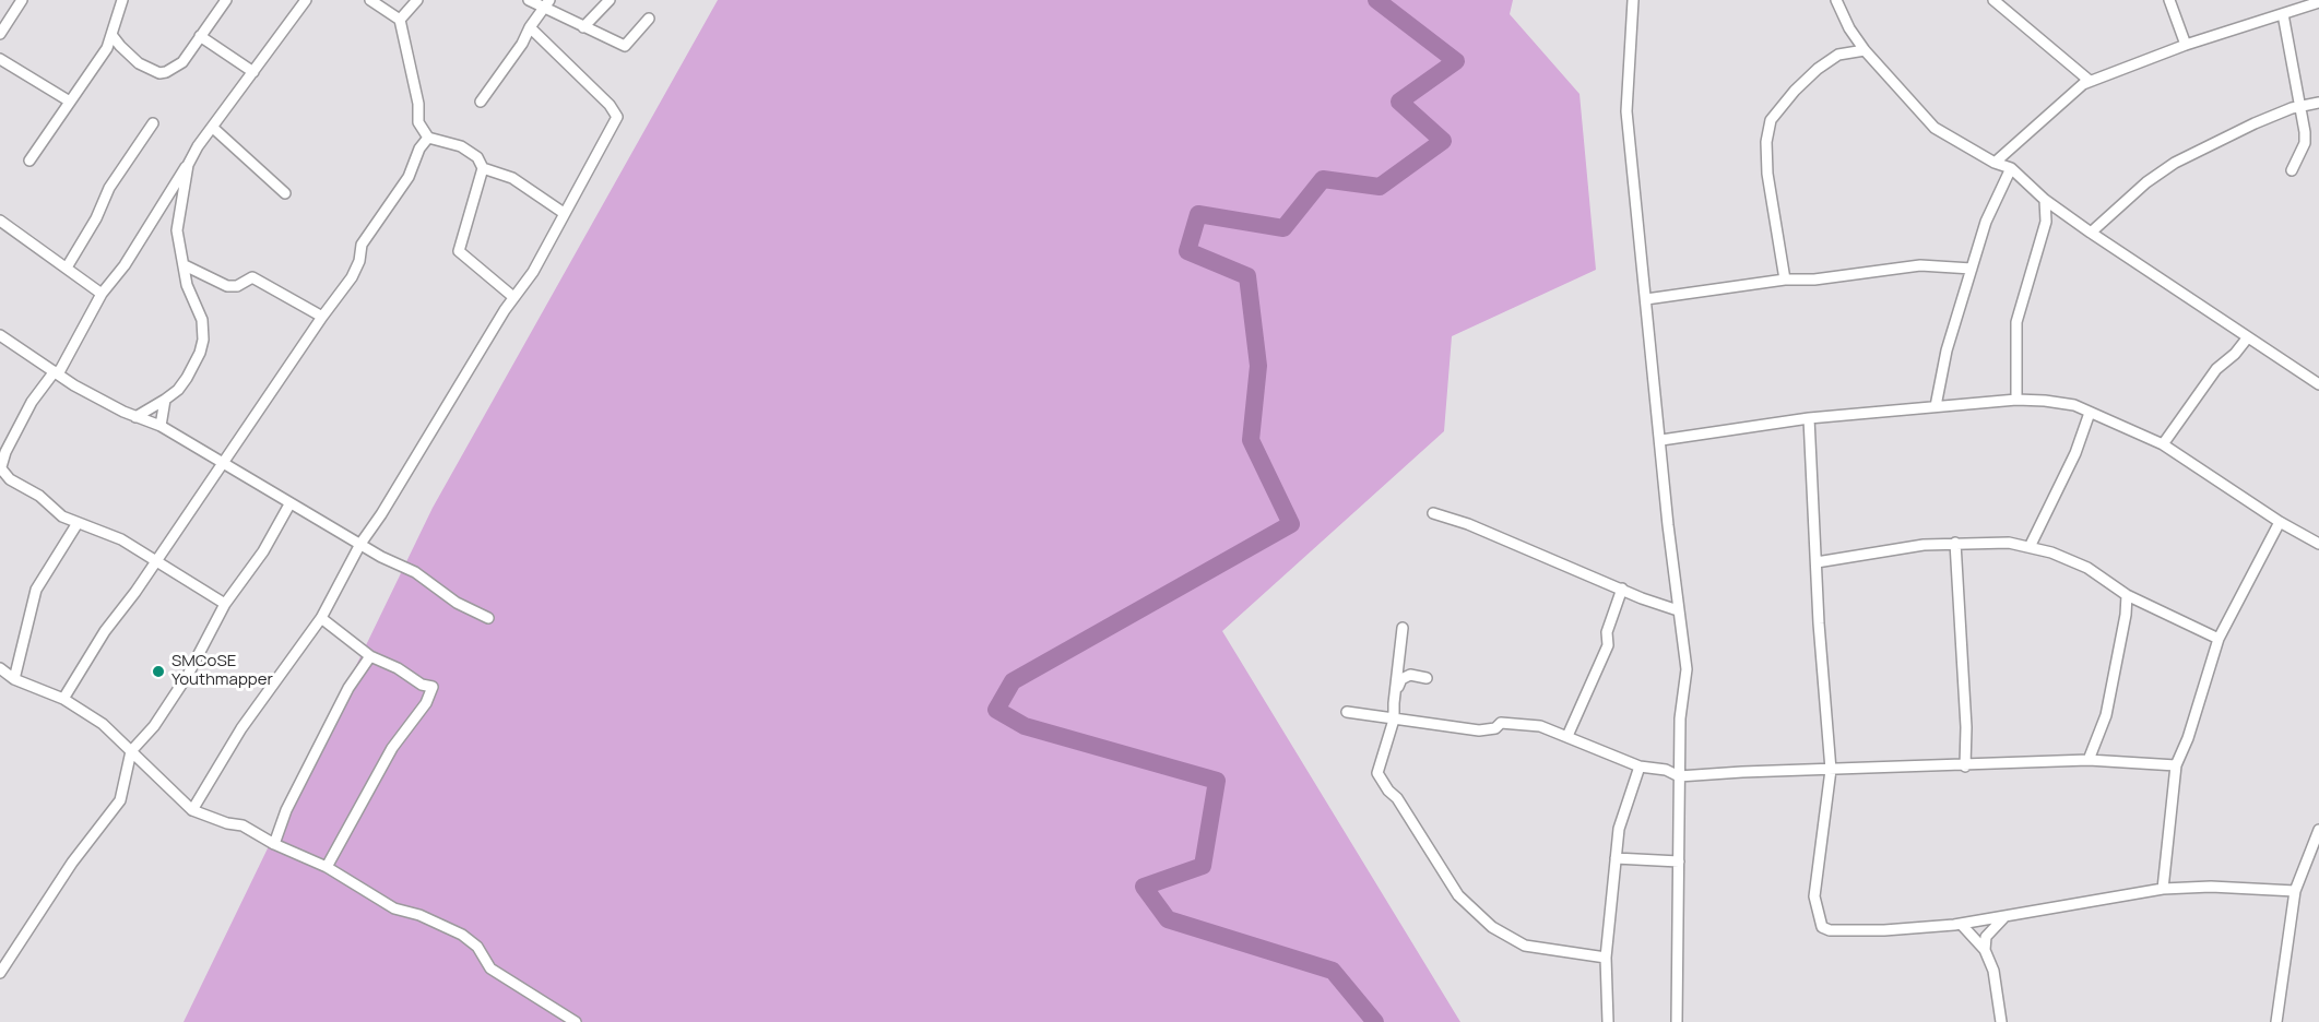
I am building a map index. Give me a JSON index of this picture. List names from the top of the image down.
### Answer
{
  "places": ["SMCoSE Youthmapper"]
}
